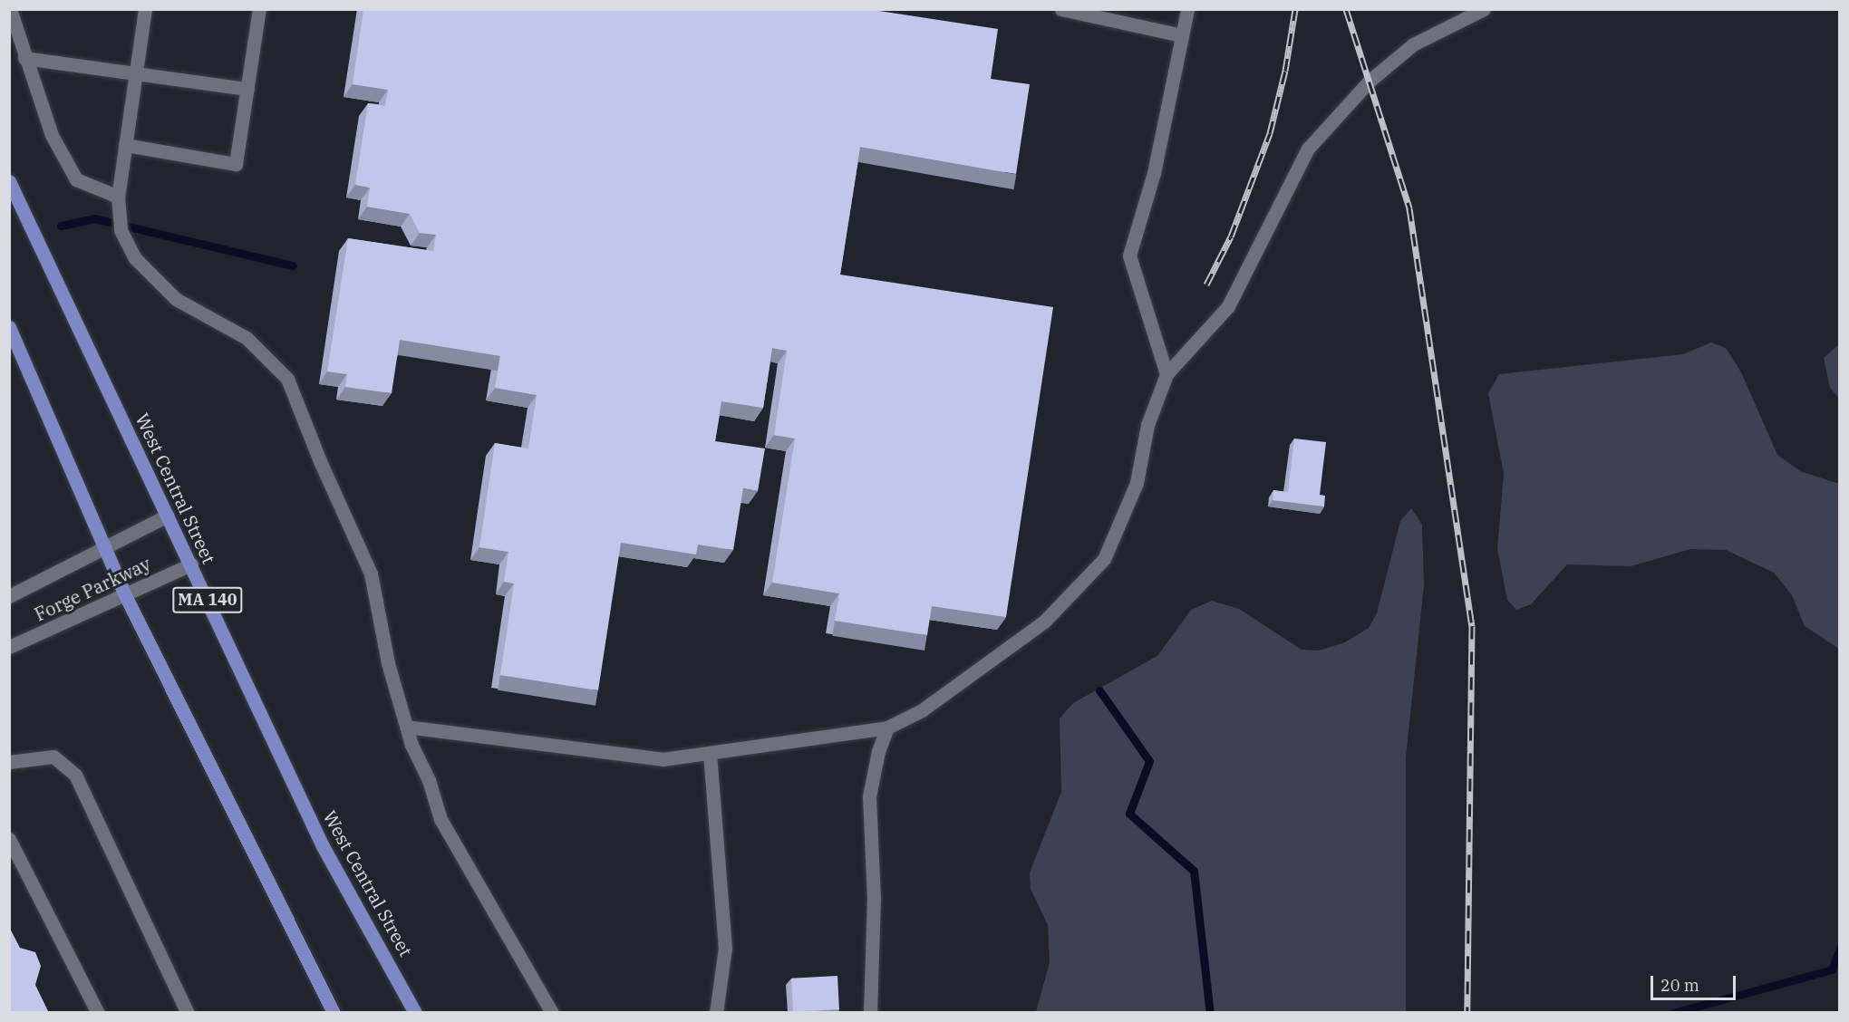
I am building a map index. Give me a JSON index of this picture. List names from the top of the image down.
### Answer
{
  "streets": {
    "main road": ["West Central Street", "MA 140"],
    "street": ["Forge Parkway"]
  },
  "crossings": [
    ["West Central Street", "Forge Parkway"]
  ],
  "scale_bar": "20 m"
}
